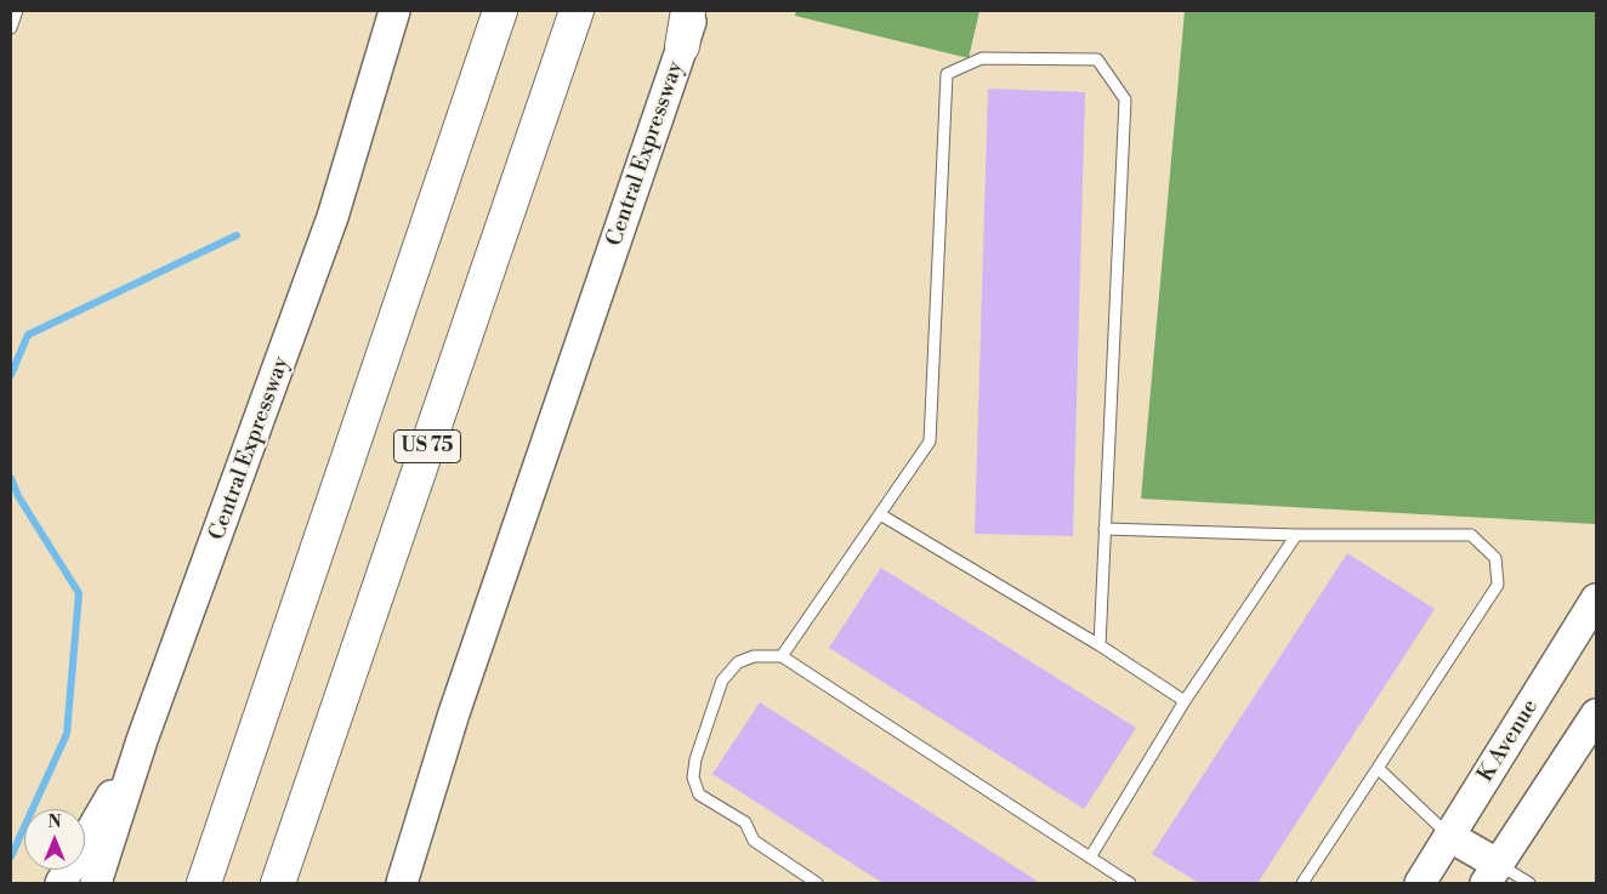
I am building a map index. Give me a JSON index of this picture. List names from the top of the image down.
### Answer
{
  "streets": {
    "highway": ["US 75"],
    "main road": ["Central Expressway", "K Avenue"]
  },
  "north": "top"
}
